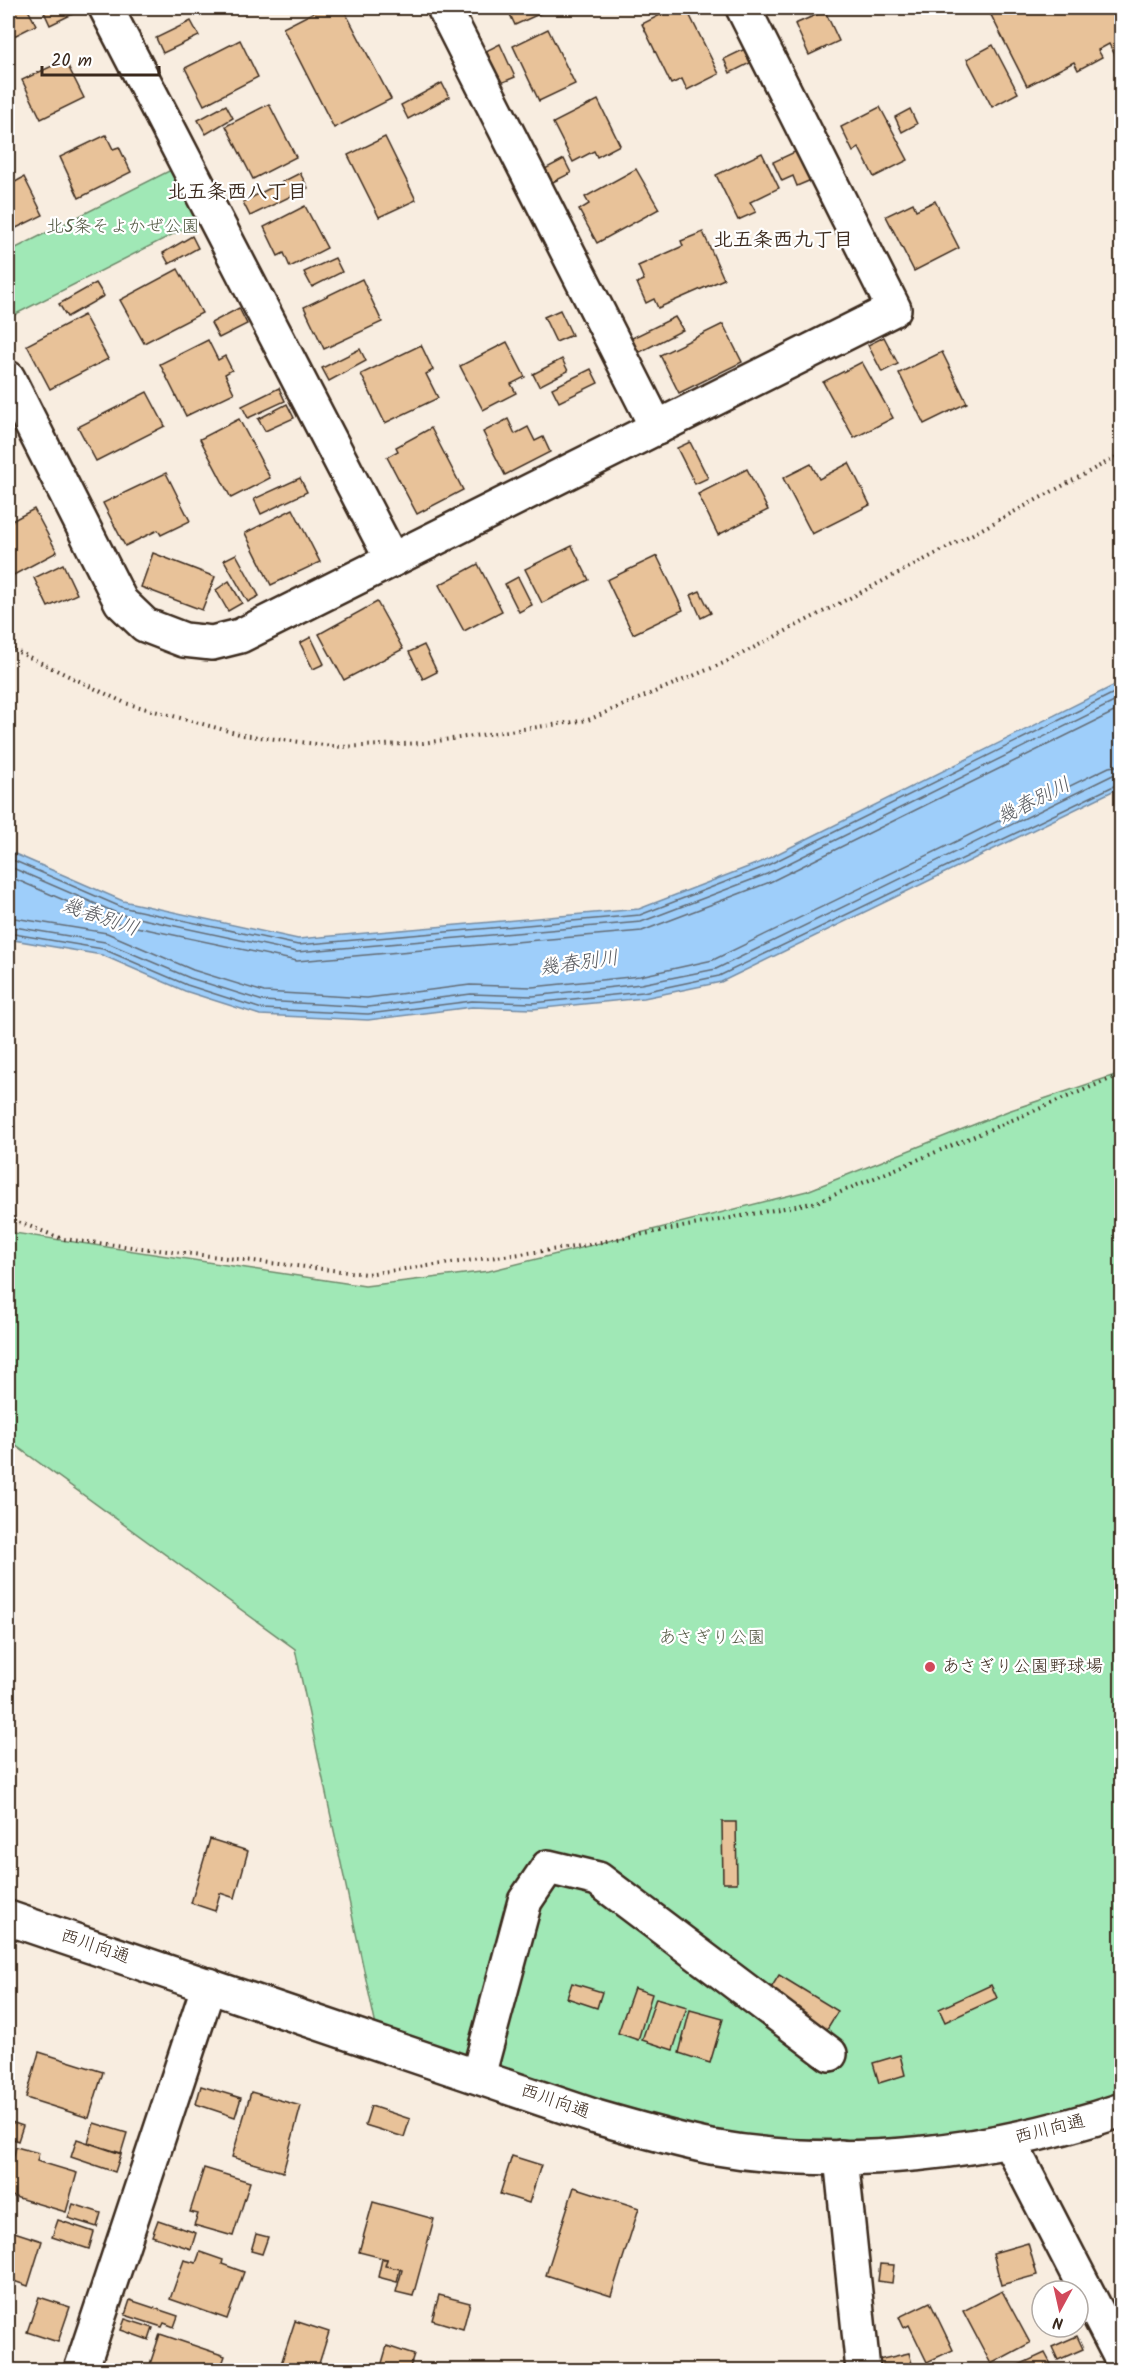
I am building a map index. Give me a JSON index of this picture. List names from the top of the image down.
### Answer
{
  "streets": {
    "street": ["西川向通"]
  },
  "districts": ["北五条西八丁目", "北五条西九丁目"],
  "water": ["幾春別川"],
  "parks": ["北5条そよかぜ公園", "あさぎり公園"],
  "places": ["あさぎり公園野球場"],
  "scale_bar": "20 m",
  "north": "bottom"
}
